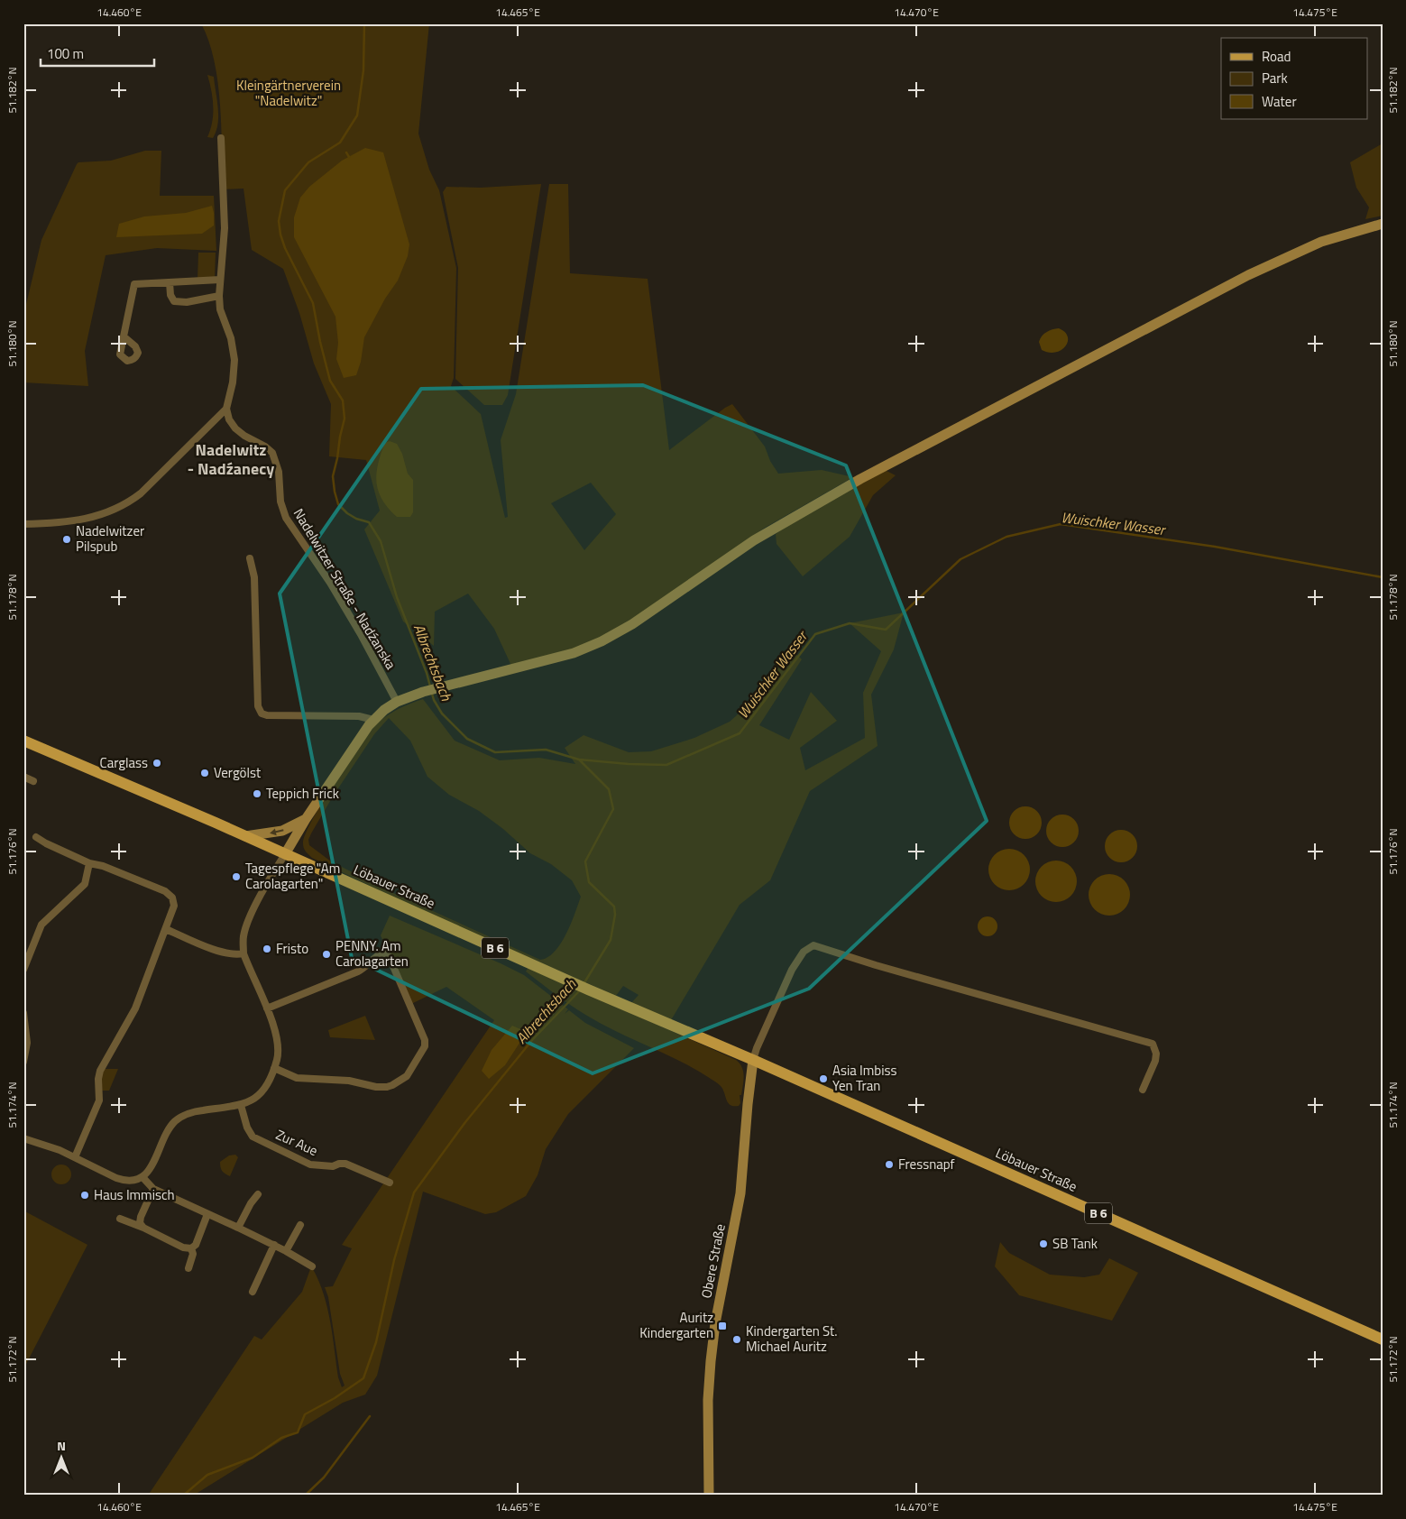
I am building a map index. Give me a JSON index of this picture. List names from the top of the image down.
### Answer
{
  "streets": {
    "main road": ["Löbauer Straße", "B 6", "Obere Straße"],
    "street": ["Nadelwitzer Straße - Nadźanska", "Zur Aue"]
  },
  "crossings": [
    ["Löbauer Straße", "Obere Straße"]
  ],
  "districts": ["Nadelwitz - Nadźanecy"],
  "water": ["Wuischker Wasser", "Albrechtsbach"],
  "parks": ["Kleingärtnerverein \"Nadelwitz\""],
  "places": {
    "other": [
      "Nadelwitzer Pilspub",
      "Carglass",
      "Vergölst",
      "Teppich Frick",
      "Tagespflege \"Am Carolagarten\"",
      "Fristo",
      "PENNY. Am Carolagarten",
      "Asia Imbiss Yen Tran",
      "Fressnapf",
      "Haus Immisch",
      "SB Tank",
      "Kindergarten St. Michael Auritz"
    ],
    "transit": ["Auritz Kindergarten"]
  },
  "legend": ["Road", "Park", "Water"],
  "scale_bar": "100 m",
  "north": "top",
  "coordinates": [
    "14.460°E",
    "14.465°E",
    "14.470°E",
    "14.475°E",
    "51.182°N",
    "51.180°N",
    "51.178°N",
    "51.176°N",
    "51.174°N",
    "51.172°N"
  ]
}
